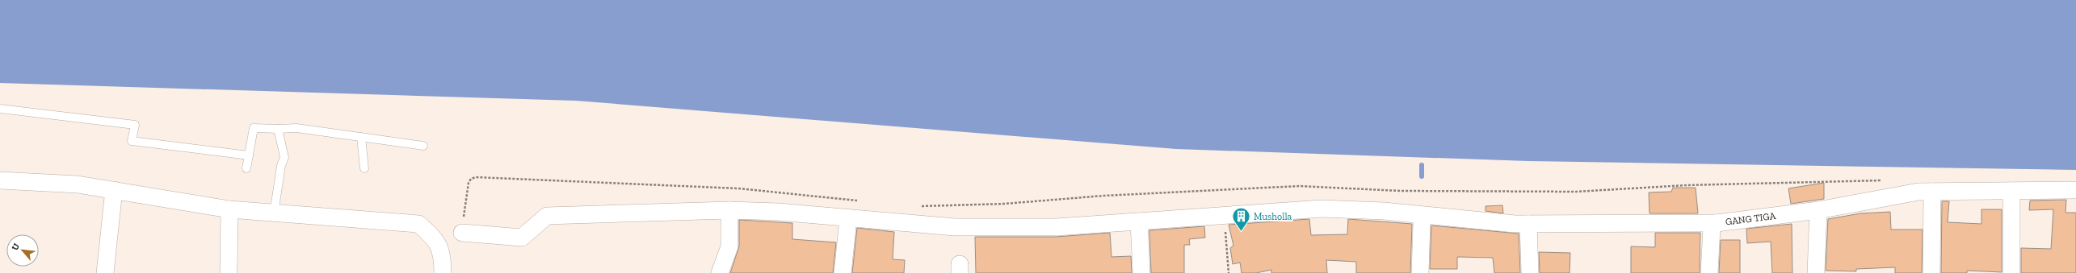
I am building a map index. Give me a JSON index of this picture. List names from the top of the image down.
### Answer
{
  "streets": {
    "street": ["GANG TIGA"]
  },
  "places": {
    "building": ["Musholla"]
  },
  "north": "top left"
}
